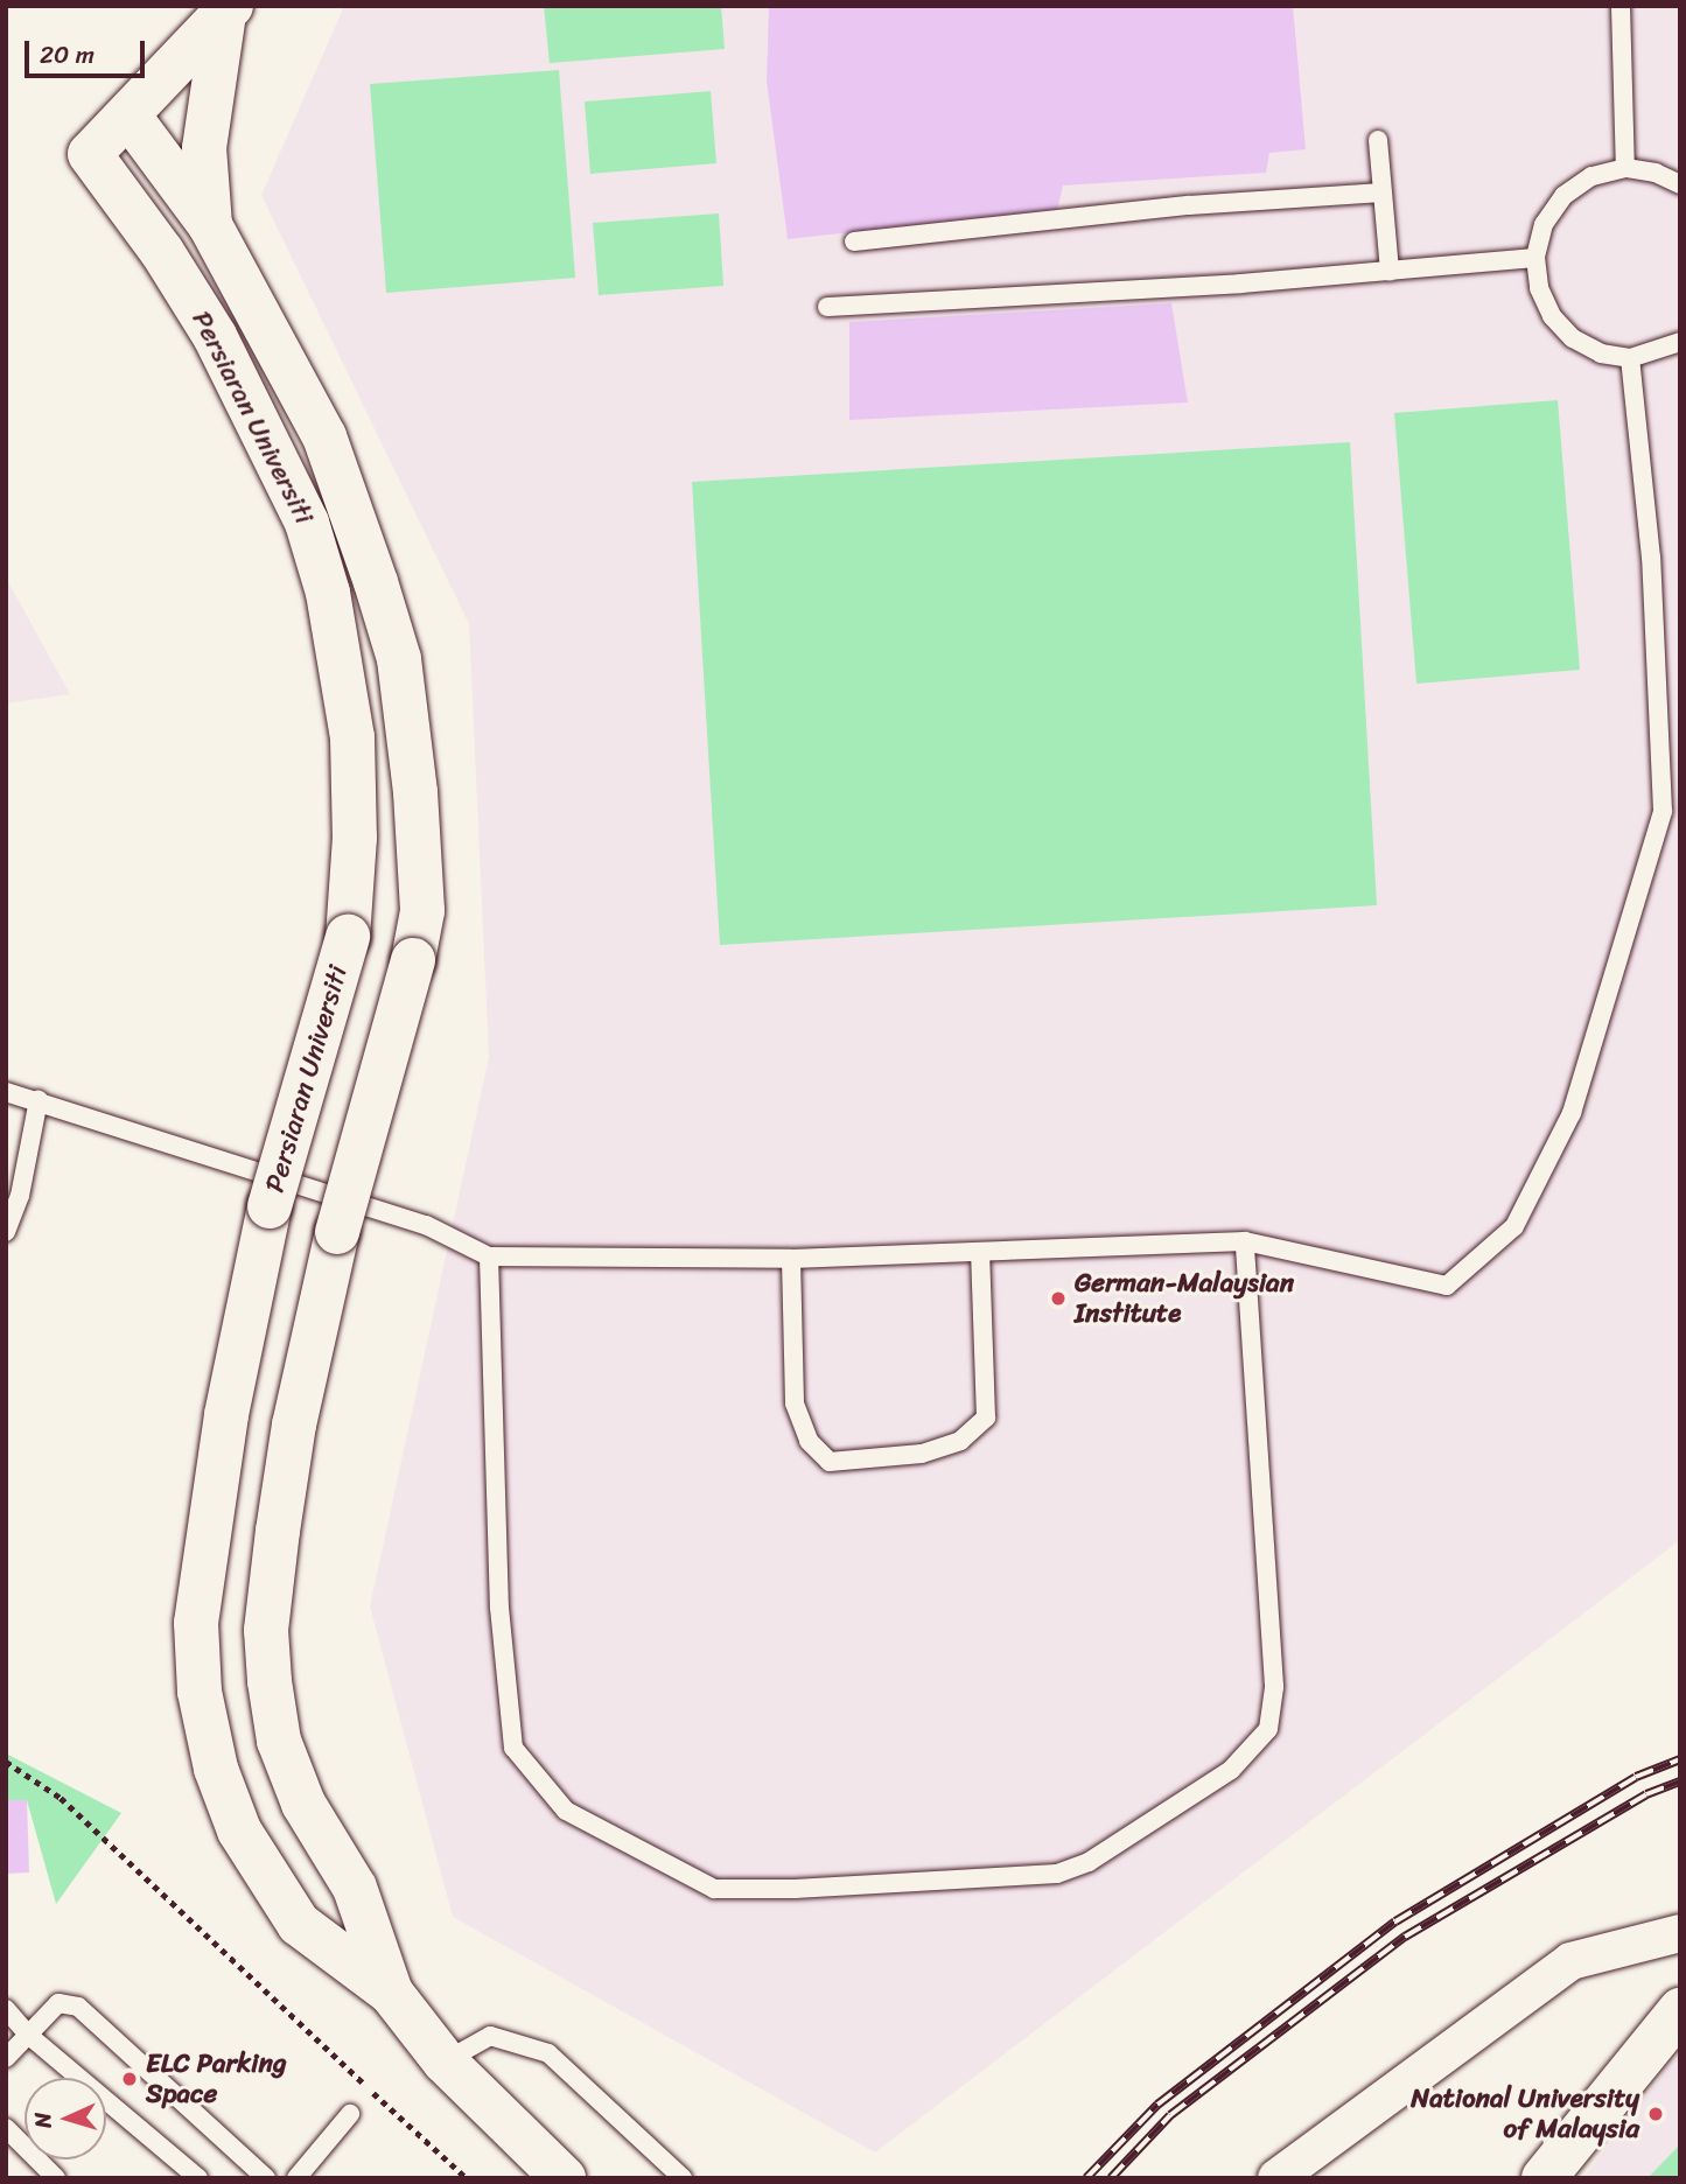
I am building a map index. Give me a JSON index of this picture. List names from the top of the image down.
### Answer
{
  "streets": {
    "street": ["Persiaran Universiti"]
  },
  "places": ["German-Malaysian Institute", "ELC Parking Space", "National University of Malaysia"],
  "scale_bar": "20 m",
  "north": "left"
}
